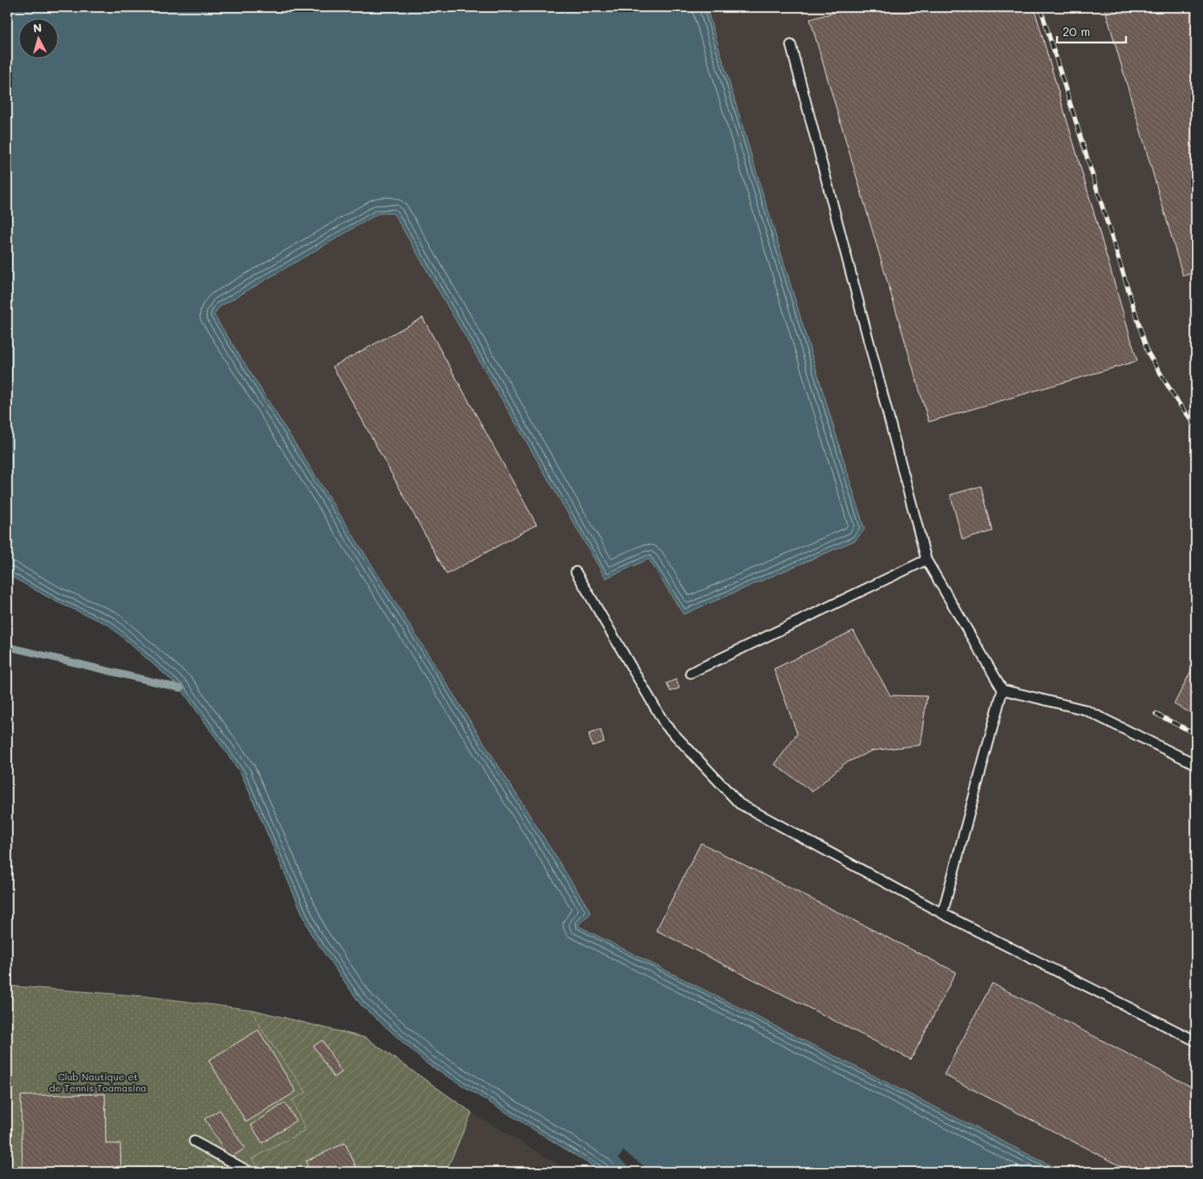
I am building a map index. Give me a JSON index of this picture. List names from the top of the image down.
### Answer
{
  "parks": ["Club Nautique et de Tennis Toamasina"],
  "scale_bar": "20 m",
  "north": "top"
}
